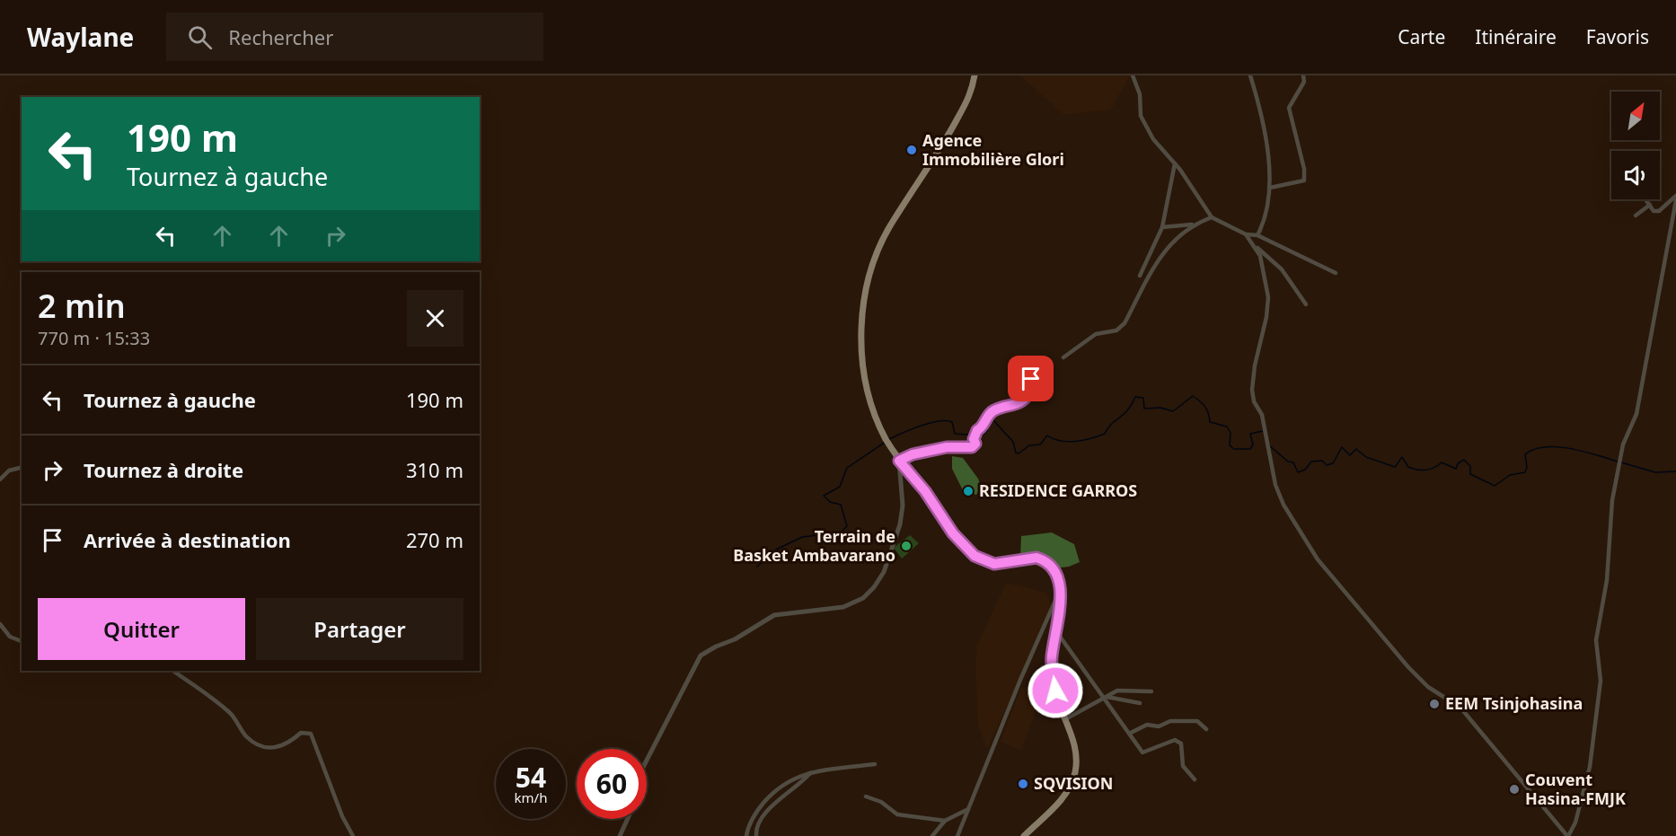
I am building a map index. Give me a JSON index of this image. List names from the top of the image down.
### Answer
{
  "places": [
    "Agence Immobilière Glori",
    "RESIDENCE GARROS",
    "Terrain de Basket Ambavarano",
    "EEM Tsinjohasina",
    "SQVISION",
    "Couvent Hasina-FMJK"
  ],
  "north": "top right",
  "page": {
    "header": "Waylane",
    "search": "Rechercher",
    "nav": ["Carte", "Itinéraire", "Favoris"],
    "turn": ["190 m", "Tournez à gauche"],
    "heading": ["2 min", "770 m · 15:33"],
    "list": [
      {
        "name": "Tournez à gauche",
        "value": "190 m"
      },
      {
        "name": "Tournez à droite",
        "value": "310 m"
      },
      {
        "name": "Arrivée à destination",
        "value": "270 m"
      }
    ],
    "buttons": ["Quitter", "Partager"],
    "speed": "54 km/h",
    "limit": "60"
  }
}
